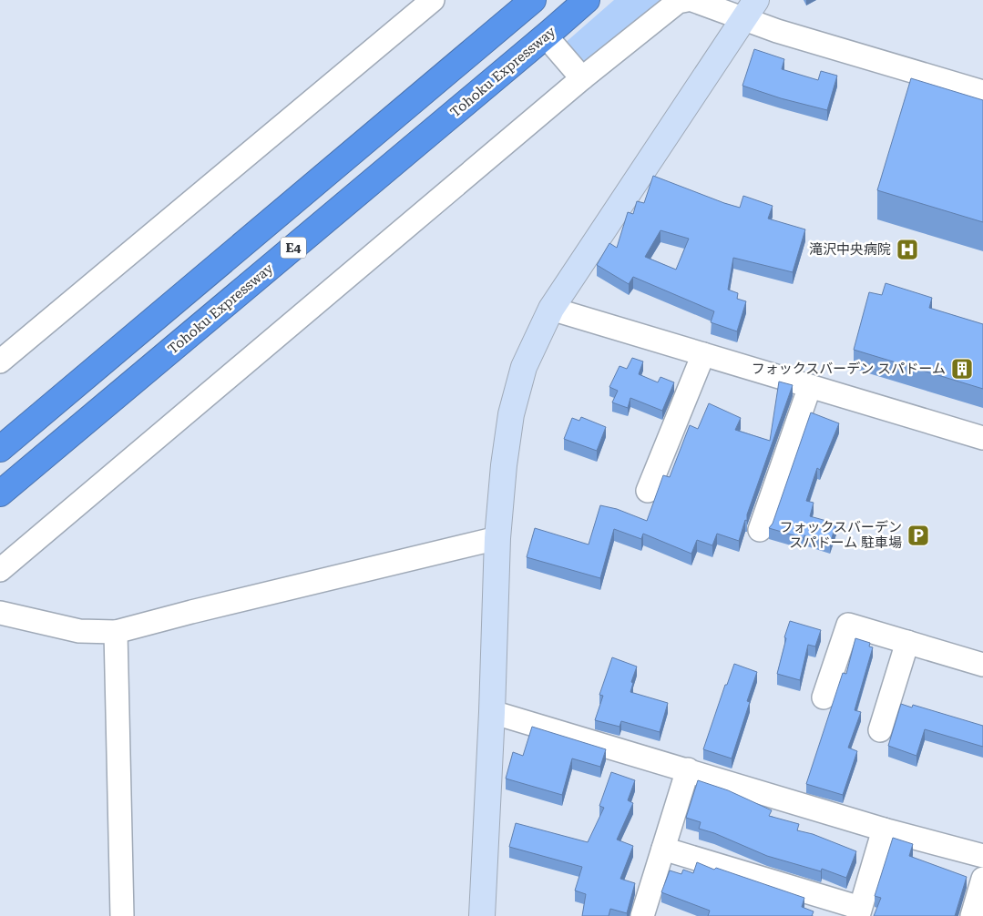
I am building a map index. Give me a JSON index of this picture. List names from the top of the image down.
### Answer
{
  "streets": {
    "highway": ["Tohoku Expressway", "E4"]
  },
  "places": {
    "hospital": ["滝沢中央病院"],
    "building": ["フォックスバーデン スパドーム"],
    "parking": ["フォックスバーデン スパドーム 駐車場"]
  }
}
